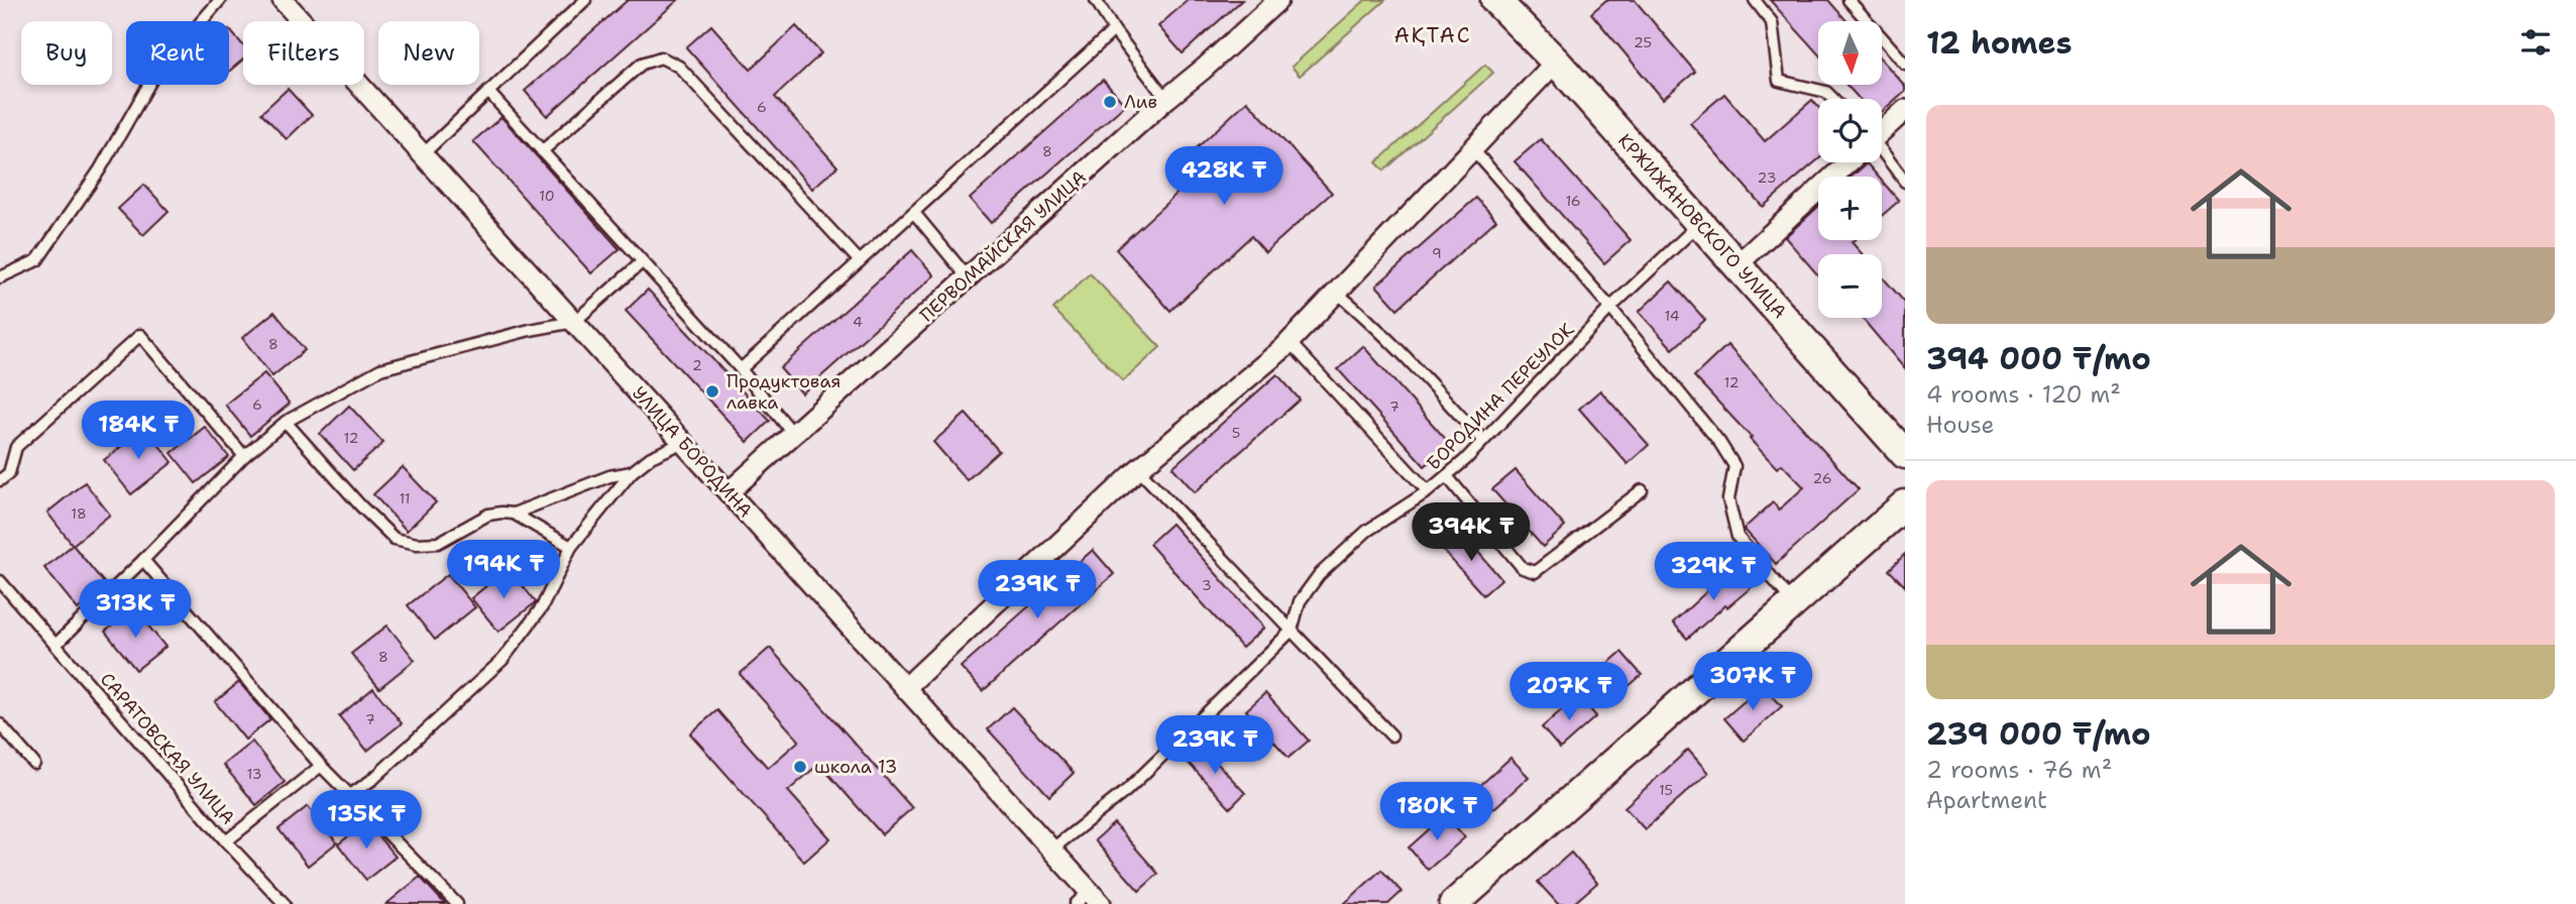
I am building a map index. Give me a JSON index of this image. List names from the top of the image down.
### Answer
{
  "streets": {
    "street": ["КРЖИЖАНОВСКОГО УЛИЦА", "ПЕРВОМАЙСКАЯ УЛИЦА", "УЛИЦА БОРОДИНА"],
    "lane": ["БОРОДИНА ПЕРЕУЛОК", "САРАТОВСКАЯ УЛИЦА"]
  },
  "crossings": [
    ["КРЖИЖАНОВСКОГО УЛИЦА", "БОРОДИНА ПЕРЕУЛОК"],
    ["ПЕРВОМАЙСКАЯ УЛИЦА", "УЛИЦА БОРОДИНА"],
    ["БОРОДИНА ПЕРЕУЛОК", "УЛИЦА БОРОДИНА"]
  ],
  "districts": ["АҚТАС"],
  "places": ["Лив", "Продуктовая лавка", "школа 13"],
  "house_numbers": [
    "25",
    "6",
    "8",
    "23",
    "10",
    "16",
    "9",
    "14",
    "4",
    "8",
    "2",
    "12",
    "6",
    "7",
    "5",
    "12",
    "26",
    "11",
    "18",
    "3",
    "8",
    "7",
    "13",
    "15"
  ],
  "north": "bottom",
  "page": {
    "heading": "12 homes",
    "map_buttons": ["+", "−"],
    "chip": [
      "Buy",
      "Rent",
      "Filters",
      "New"
    ],
    "list": [
      {
        "name": "394 000 ₸/mo",
        "note": "4 rooms · 120 m² · House"
      },
      {
        "name": "239 000 ₸/mo",
        "note": "2 rooms · 76 m² · Apartment"
      }
    ],
    "price": [
      "428K ₸",
      "184K ₸",
      "394K ₸",
      "194K ₸",
      "329K ₸",
      "239K ₸",
      "313K ₸",
      "307K ₸",
      "207K ₸",
      "239K ₸",
      "180K ₸",
      "135K ₸"
    ]
  }
}
